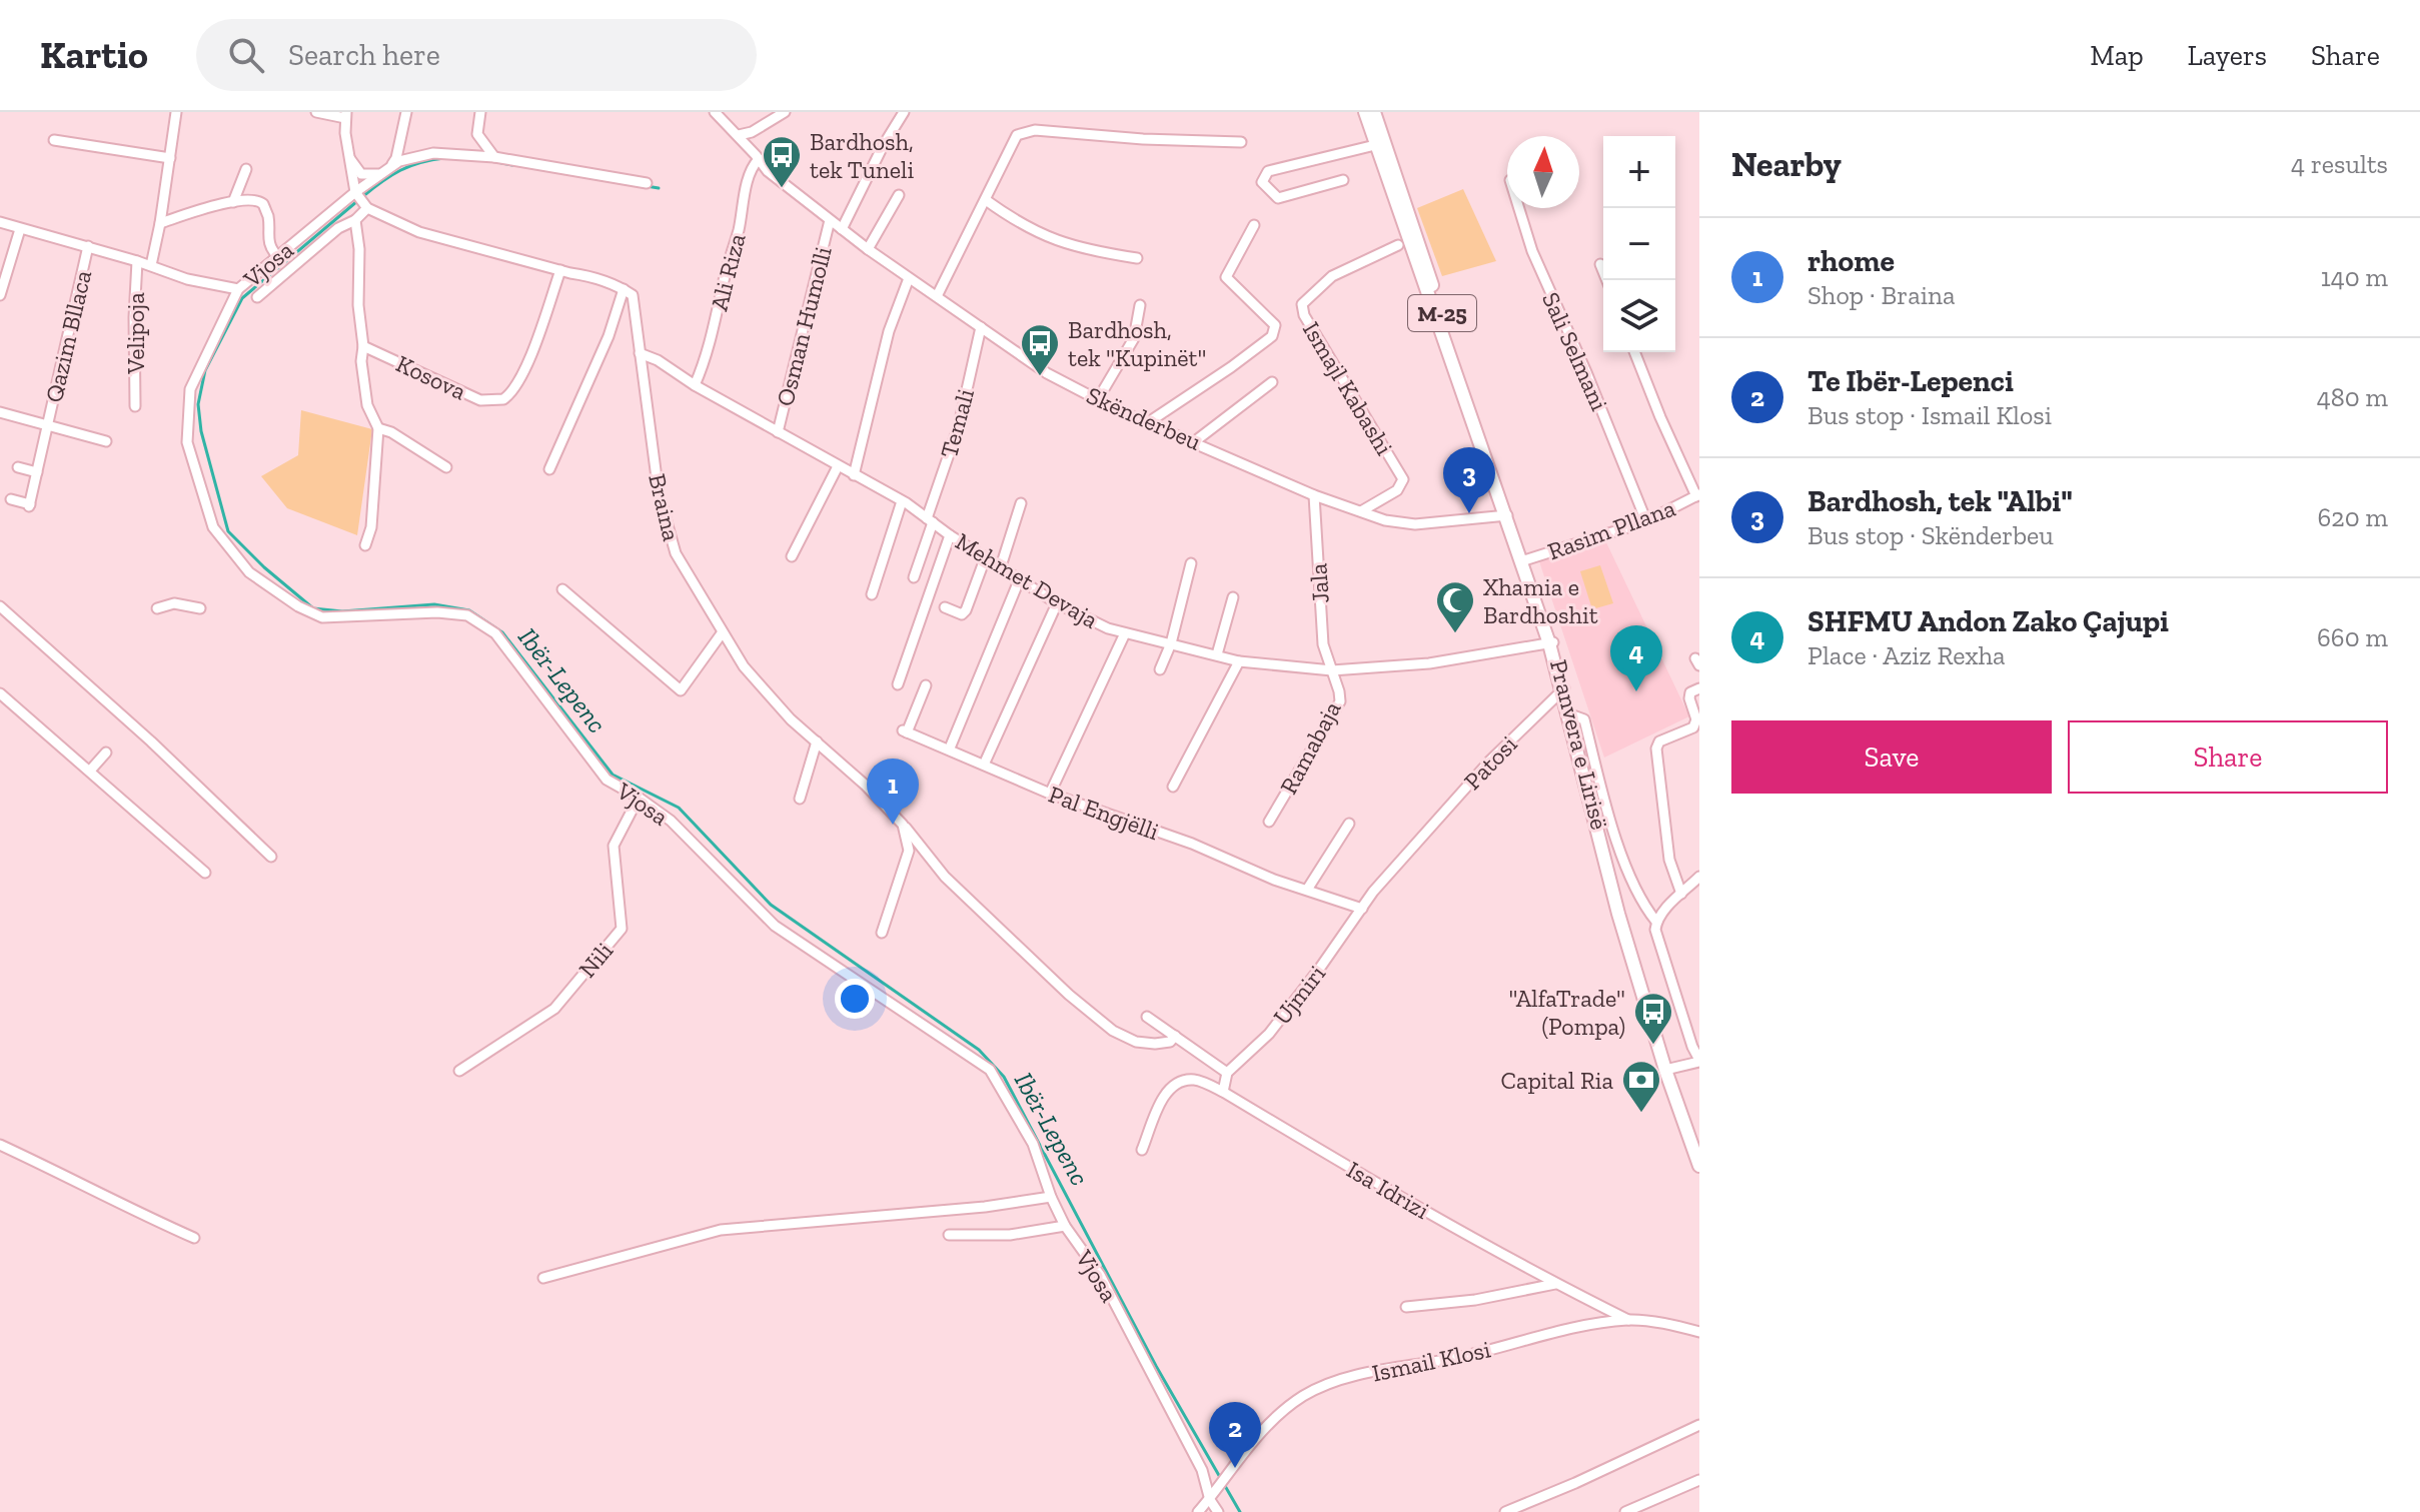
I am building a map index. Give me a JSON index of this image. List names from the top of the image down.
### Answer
{
  "streets": {
    "main road": ["M-25", "Pranvera e Lirisë"],
    "street": [
      "Vjosa",
      "Ali Riza",
      "Osman Humolli",
      "Velipoja",
      "Qazim Bllaca",
      "Sali Selmani",
      "Kosova",
      "Ismajl Kabashi",
      "Skënderbeu",
      "Temali",
      "Braina",
      "Rasim Pllana",
      "Mehmet Devaja",
      "Jala",
      "Ramabaja",
      "Patosi",
      "Pal Engjëlli",
      "Nili",
      "Ujmiri",
      "Isa Idrizi",
      "Ismail Klosi"
    ]
  },
  "crossings": [
    ["Vjosa", "Velipoja"],
    ["Vjosa", "Nili"],
    ["Vjosa", "Ismail Klosi"],
    ["Ali Riza", "Skënderbeu"],
    ["Ali Riza", "Mehmet Devaja"],
    ["Osman Humolli", "Skënderbeu"],
    ["Osman Humolli", "Mehmet Devaja"],
    ["Velipoja", "Qazim Bllaca"],
    ["Sali Selmani", "Rasim Pllana"],
    ["Ismajl Kabashi", "Skënderbeu"],
    ["Skënderbeu", "Temali"],
    ["Skënderbeu", "Jala"],
    ["Skënderbeu", "Pranvera e Lirisë"],
    ["Temali", "Mehmet Devaja"],
    ["Braina", "Mehmet Devaja"],
    ["Rasim Pllana", "Pranvera e Lirisë"],
    ["Mehmet Devaja", "Jala"],
    ["Mehmet Devaja", "Pranvera e Lirisë"],
    ["Mehmet Devaja", "Ramabaja"],
    ["Jala", "Ramabaja"],
    ["Pranvera e Lirisë", "Patosi"],
    ["Patosi", "Pal Engjëlli"],
    ["Patosi", "Ujmiri"],
    ["Pal Engjëlli", "Ujmiri"],
    ["Isa Idrizi", "Ismail Klosi"]
  ],
  "water": ["Ibër-Lepenc"],
  "places": {
    "bus stop": ["Bardhosh, tek Tuneli", "Bardhosh, tek \"Kupinët\"", "\"AlfaTrade\" (Pompa)"],
    "mosque": ["Xhamia e Bardhoshit"],
    "bank": ["Capital Ria"]
  },
  "north": "top",
  "page": {
    "header": "Kartio",
    "search": "Search here",
    "nav": ["Map", "Layers", "Share"],
    "heading": ["Nearby", "4 results"],
    "map_buttons": ["+", "−"],
    "list": [
      {
        "mark": "1",
        "name": "rhome",
        "note": "Shop · Braina",
        "value": "140 m"
      },
      {
        "mark": "2",
        "name": "Te Ibër-Lepenci",
        "note": "Bus stop · Ismail Klosi",
        "value": "480 m"
      },
      {
        "mark": "3",
        "name": "Bardhosh, tek \"Albi\"",
        "note": "Bus stop · Skënderbeu",
        "value": "620 m"
      },
      {
        "mark": "4",
        "name": "SHFMU Andon Zako Çajupi",
        "note": "Place · Aziz Rexha",
        "value": "660 m"
      }
    ],
    "pins": [
      "3",
      "4",
      "1",
      "2"
    ],
    "buttons": ["Save", "Share"]
  }
}
